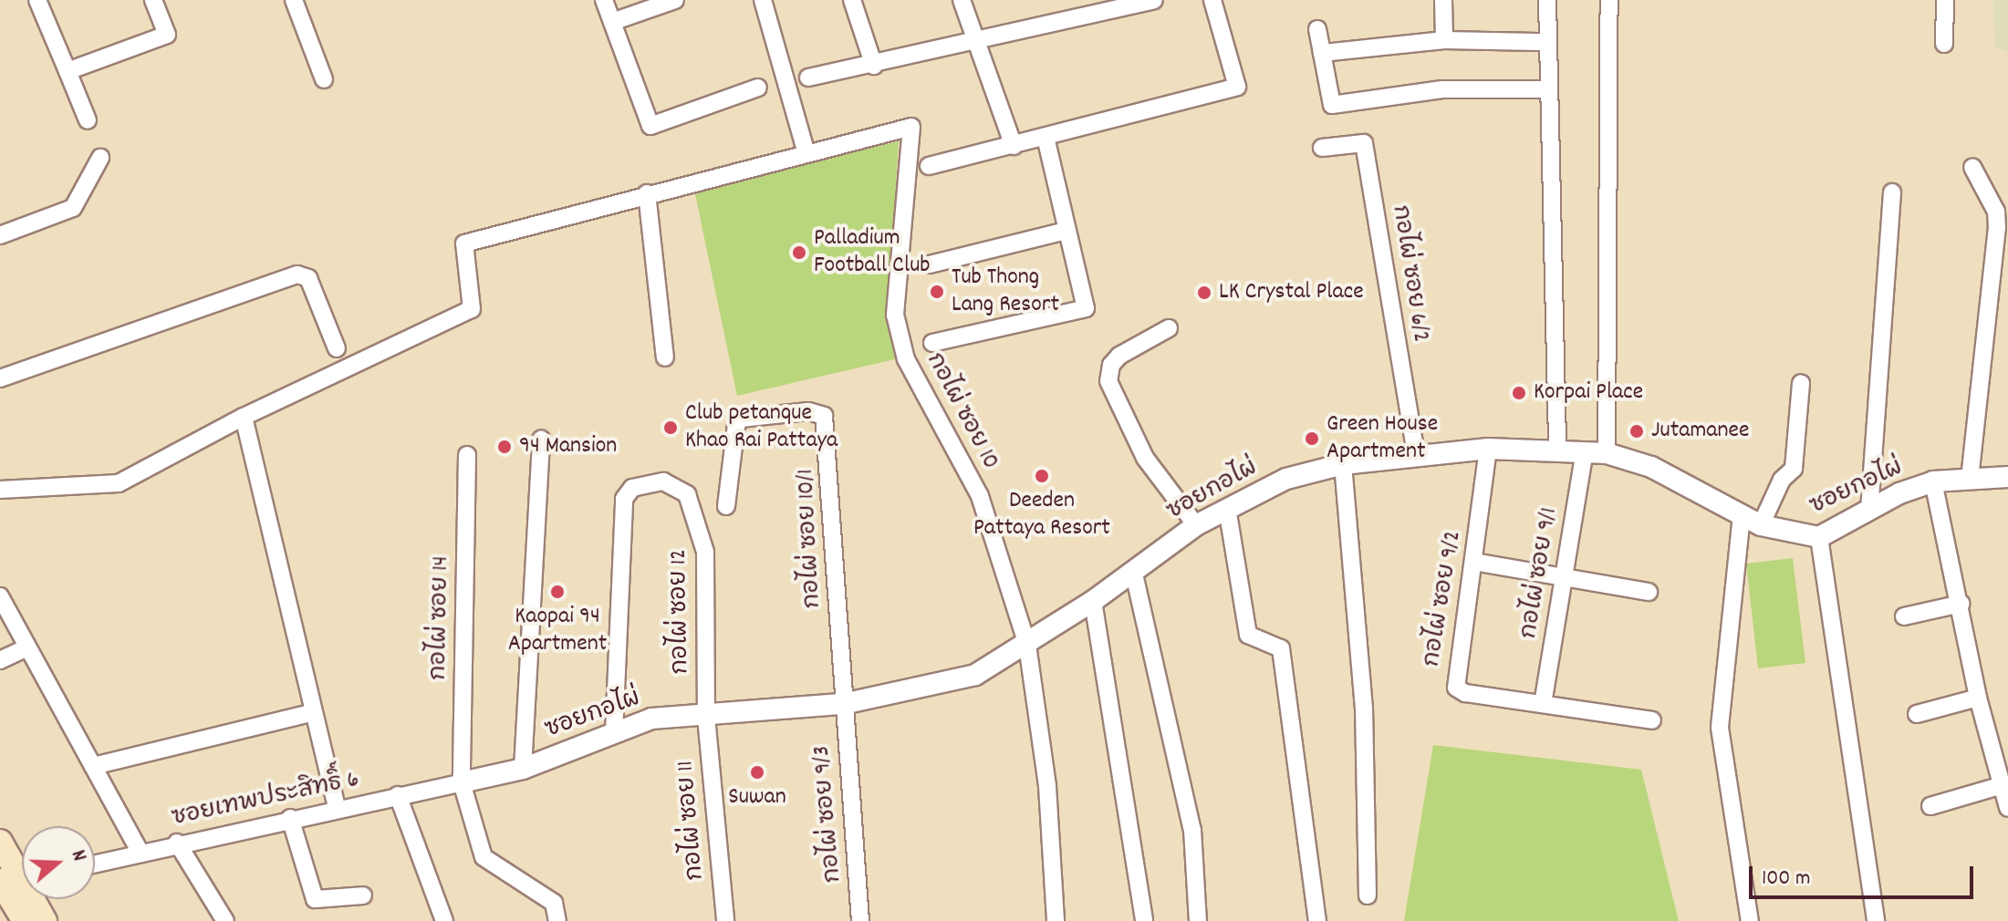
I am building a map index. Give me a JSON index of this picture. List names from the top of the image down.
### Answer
{
  "streets": {
    "street": [
      "กอไผ่ ซอย 6/2",
      "กอไผ่ ซอย 10",
      "ซอยกอไผ่",
      "กอไผ่ ซอย 10/1",
      "กอไผ่ ซอย 9/1",
      "กอไผ่ ซอย 9/2",
      "กอไผ่ ซอย 12",
      "กอไผ่ ซอย 14",
      "ซอยเทพประสิทธิ์ 6",
      "กอไผ่ ซอย 9/3",
      "กอไผ่ ซอย 11"
    ]
  },
  "crossings": [
    ["กอไผ่ ซอย 6/2", "ซอยกอไผ่"],
    ["กอไผ่ ซอย 10", "ซอยกอไผ่"],
    ["ซอยกอไผ่", "กอไผ่ ซอย 10/1"],
    ["ซอยกอไผ่", "กอไผ่ ซอย 9/1"],
    ["ซอยกอไผ่", "กอไผ่ ซอย 9/2"],
    ["ซอยกอไผ่", "กอไผ่ ซอย 12"],
    ["ซอยกอไผ่", "กอไผ่ ซอย 14"],
    ["ซอยกอไผ่", "ซอยเทพประสิทธิ์ 6"],
    ["ซอยกอไผ่", "กอไผ่ ซอย 9/3"],
    ["ซอยกอไผ่", "กอไผ่ ซอย 11"],
    ["กอไผ่ ซอย 10/1", "กอไผ่ ซอย 9/3"],
    ["กอไผ่ ซอย 9/1", "กอไผ่ ซอย 9/2"],
    ["กอไผ่ ซอย 12", "กอไผ่ ซอย 11"],
    ["กอไผ่ ซอย 14", "ซอยเทพประสิทธิ์ 6"]
  ],
  "places": [
    "Palladium Football Club",
    "Tub Thong Lang Resort",
    "LK Crystal Place",
    "Korpai Place",
    "Club petanque Khao Rai Pattaya",
    "Jutamanee",
    "Green House Apartment",
    "94 Mansion",
    "Deeden Pattaya Resort",
    "Kaopai 94 Apartment",
    "Suwan"
  ],
  "scale_bar": "100 m",
  "north": "right"
}
